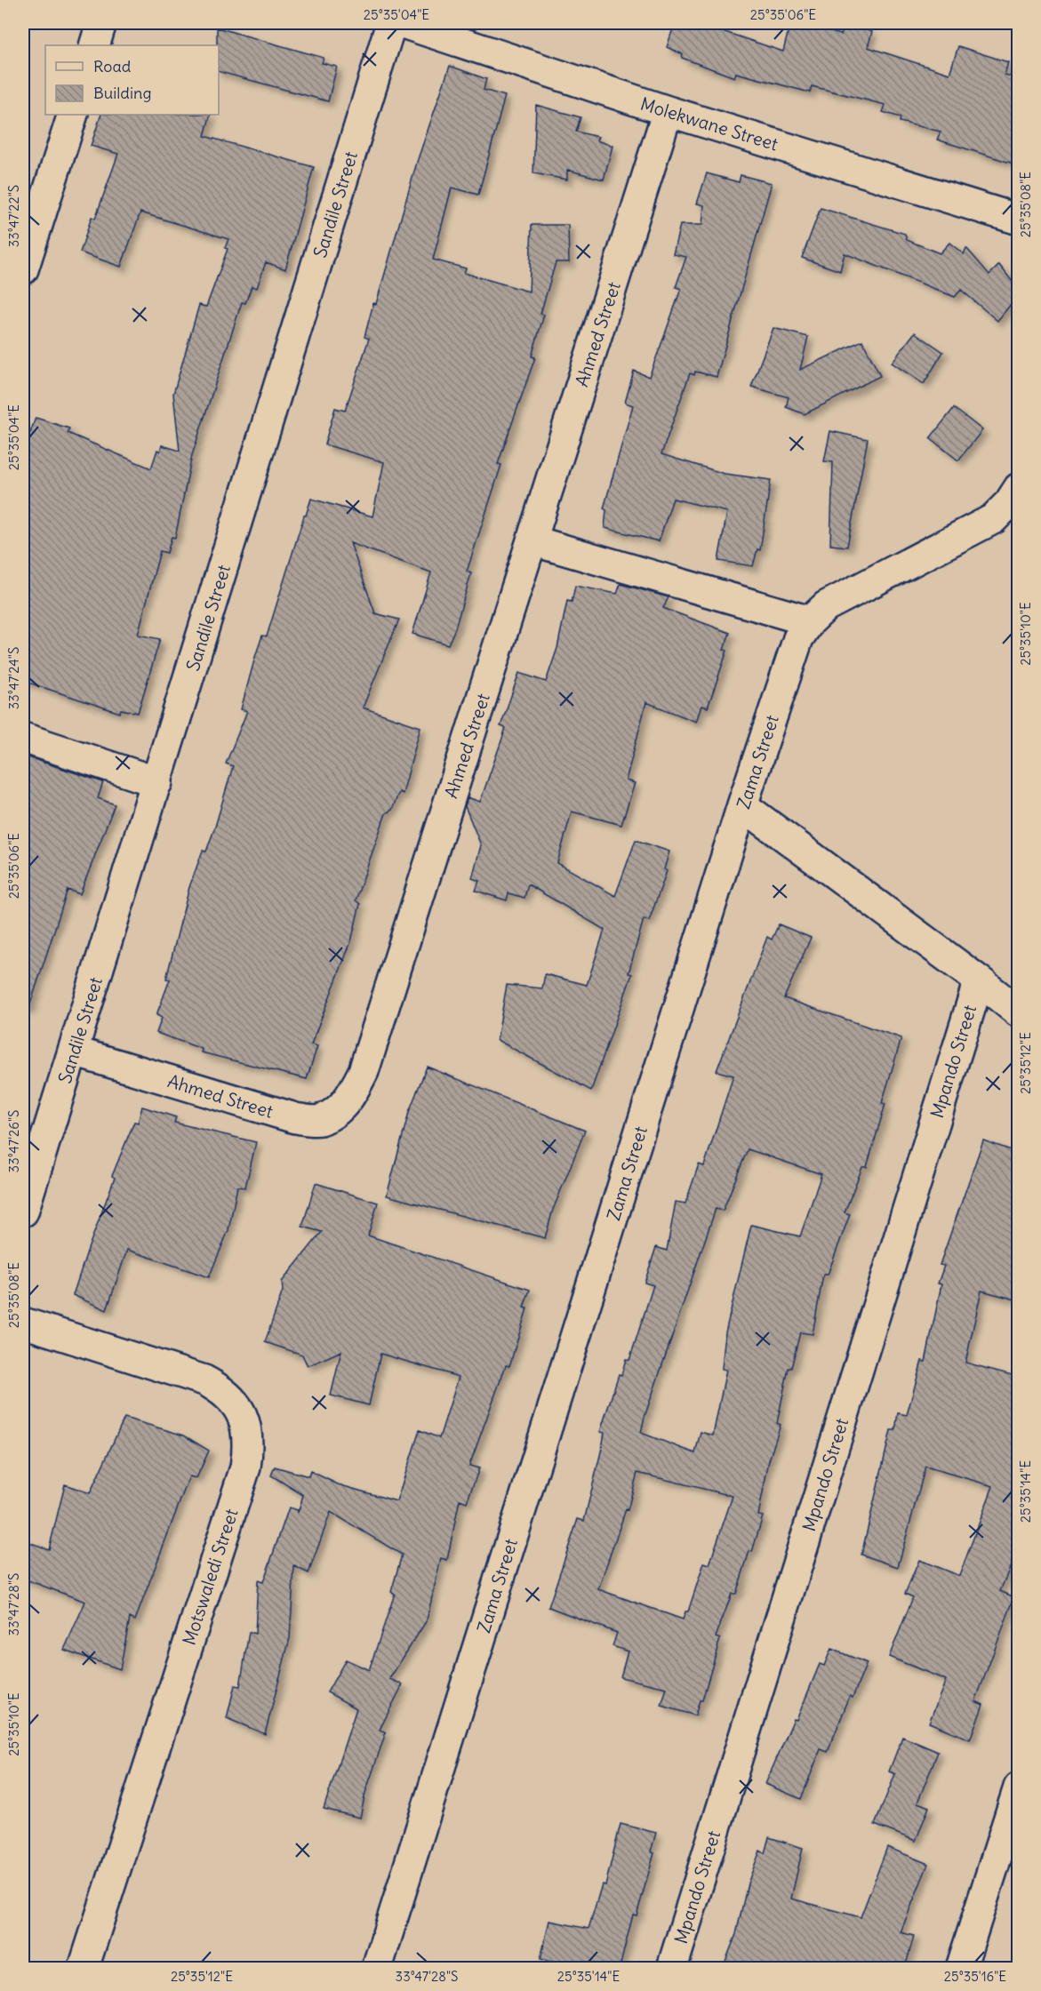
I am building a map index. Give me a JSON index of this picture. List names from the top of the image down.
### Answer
{
  "streets": {
    "street": [
      "Molekwane Street",
      "Sandile Street",
      "Ahmed Street",
      "Zama Street",
      "Mpando Street",
      "Motswaledi Street"
    ]
  },
  "crossings": [
    ["Molekwane Street", "Ahmed Street"],
    ["Sandile Street", "Ahmed Street"]
  ],
  "legend": ["Road", "Building"],
  "coordinates": [
    "25°35'04\"E",
    "25°35'06\"E",
    "25°35'08\"E",
    "33°47'22\"S",
    "25°35'10\"E",
    "33°47'24\"S",
    "25°35'12\"E",
    "33°47'26\"S",
    "25°35'14\"E",
    "33°47'28\"S",
    "25°35'16\"E"
  ]
}
